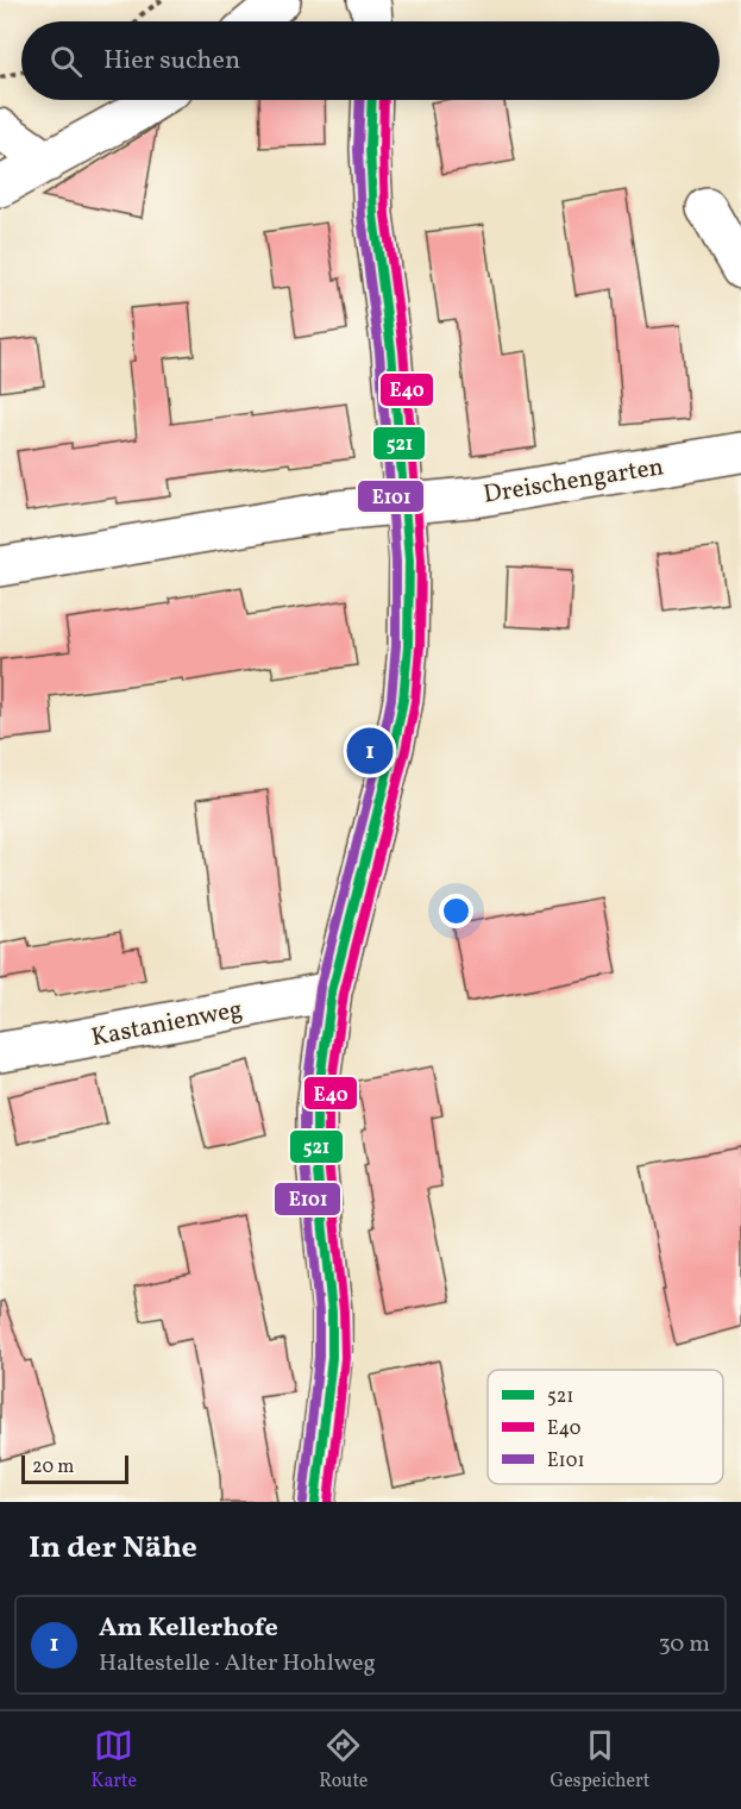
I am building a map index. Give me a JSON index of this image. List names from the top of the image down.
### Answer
{
  "streets": {
    "street": ["Dreischengarten", "Kastanienweg"]
  },
  "lines": ["transit line 521", "transit line E40", "transit line E101"],
  "legend": ["521", "E40", "E101"],
  "scale_bar": "20 m",
  "page": {
    "search": "Hier suchen",
    "pins": "1",
    "scale": "20 m",
    "heading": "In der Nähe",
    "list": [
      {
        "mark": "1",
        "name": "Am Kellerhofe",
        "note": "Haltestelle · Alter Hohlweg",
        "value": "30 m"
      }
    ],
    "nav": ["Karte", "Route", "Gespeichert"]
  }
}
